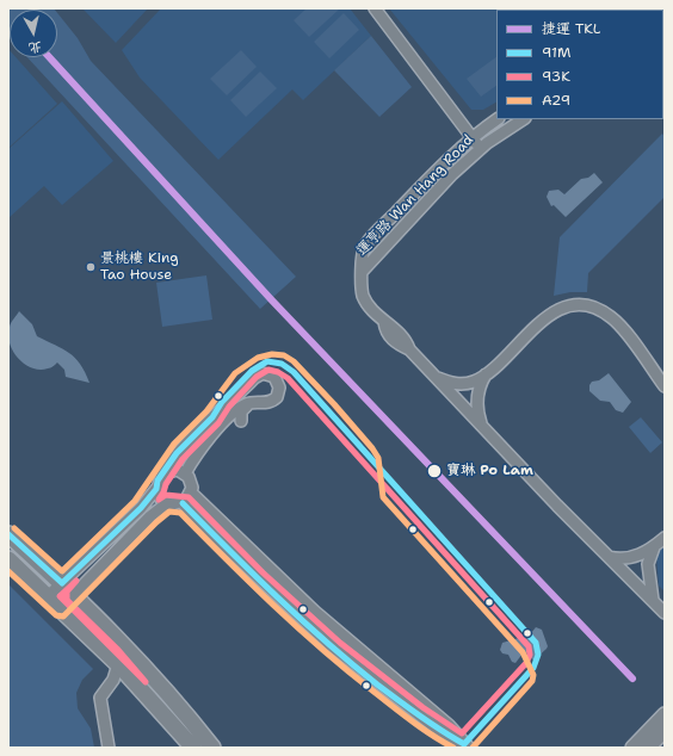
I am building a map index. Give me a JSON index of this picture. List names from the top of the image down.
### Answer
{
  "streets": {
    "street": ["運亨路 Wan Hang Road"]
  },
  "places": ["景桃樓 King Tao House", "寶琳 Po Lam"],
  "lines": [
    "metro line TKL",
    "transit line A29",
    "transit line 91M",
    "transit line 93K"
  ],
  "legend": [
    "捷運 TKL",
    "91M",
    "93K",
    "A29"
  ],
  "north": "bottom"
}
